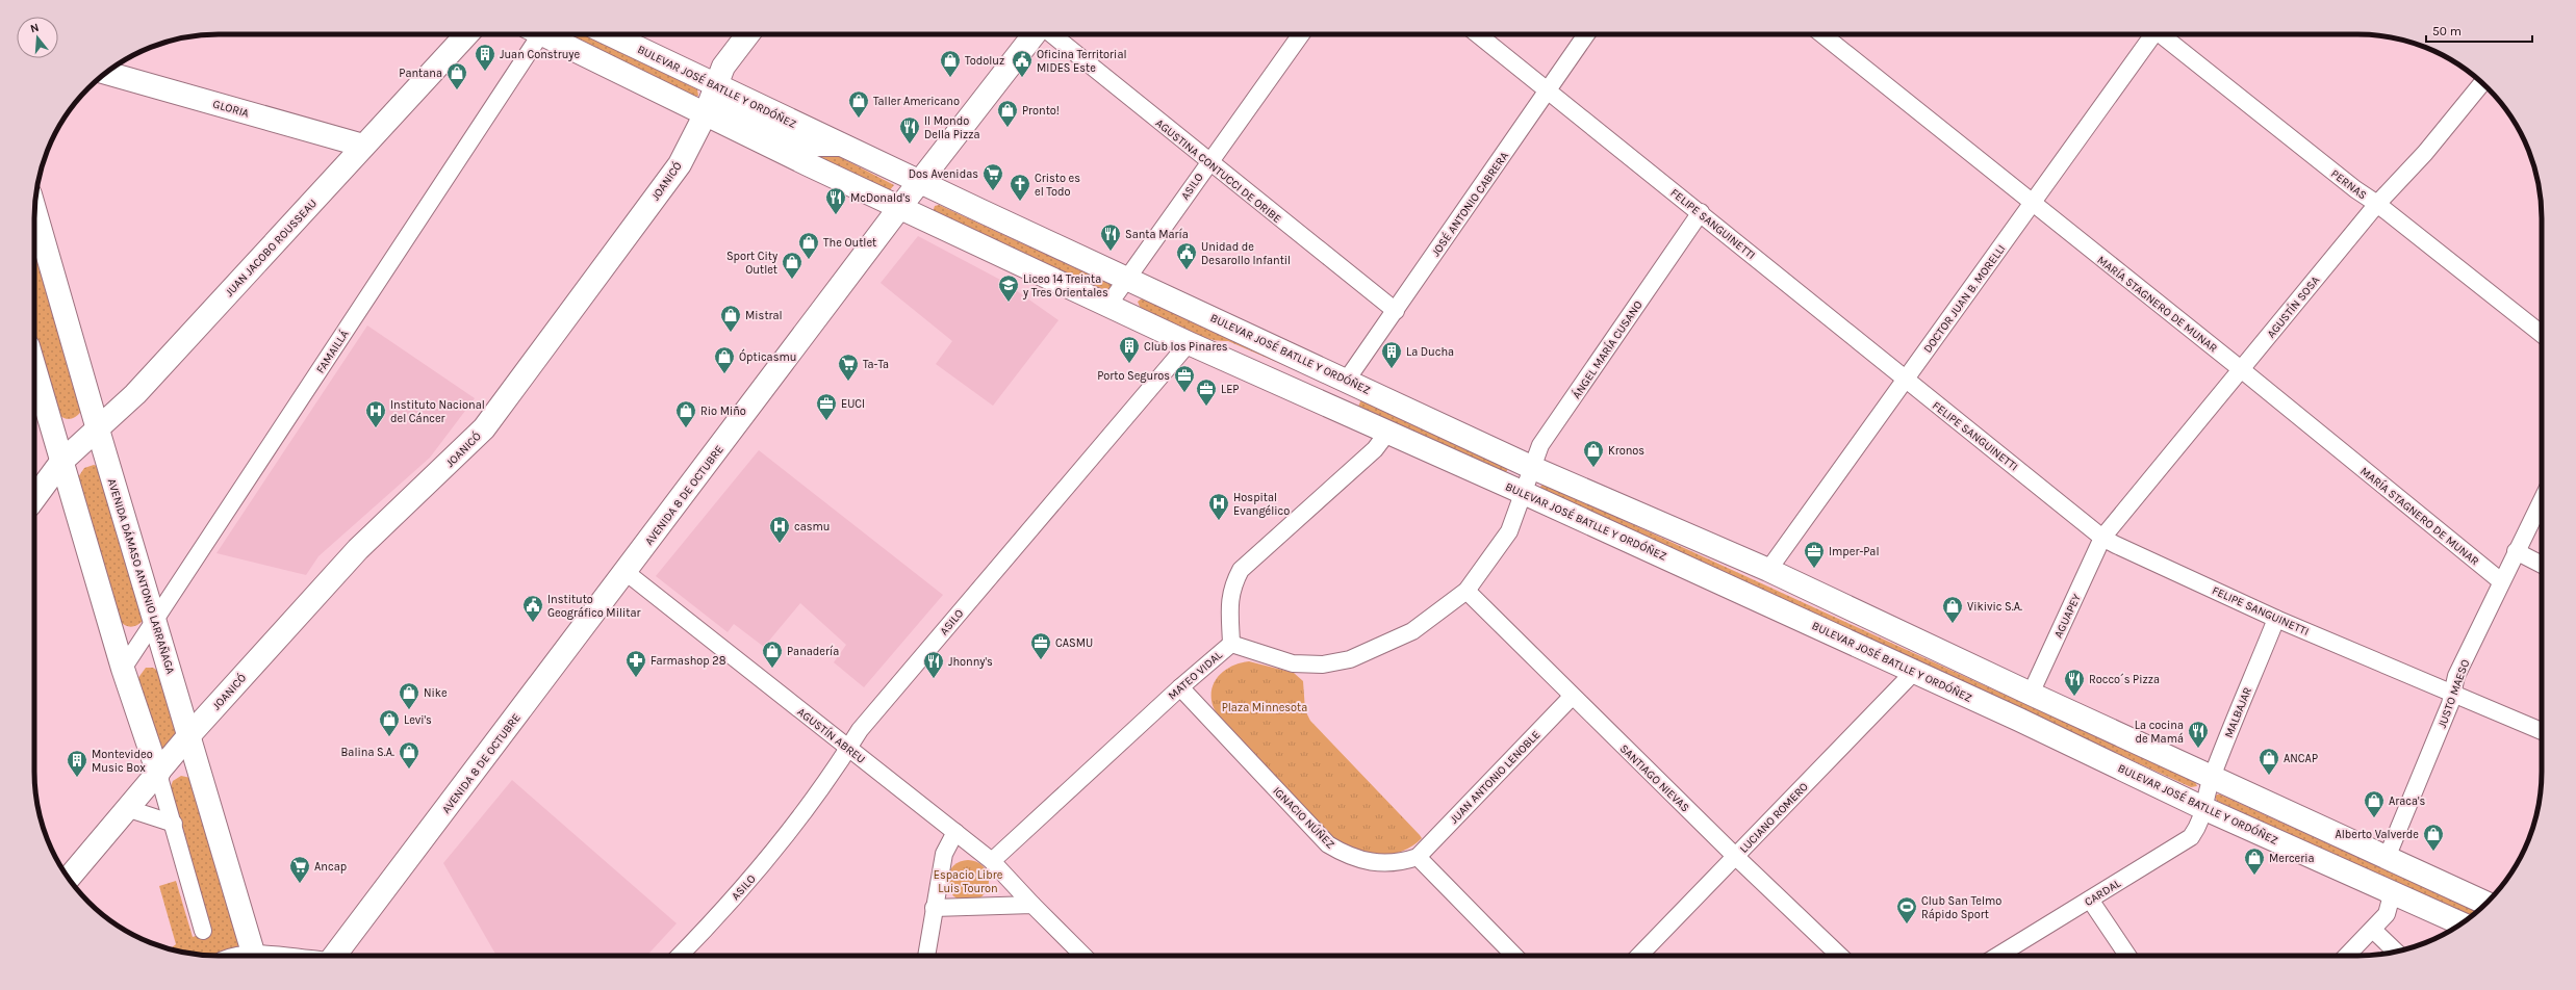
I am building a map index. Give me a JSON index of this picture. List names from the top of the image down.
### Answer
{
  "streets": {
    "main road": [
      "BULEVAR JOSÉ BATLLE Y ORDÓÑEZ",
      "GLORIA",
      "JOANICÓ",
      "JUAN JACOBO ROUSSEAU",
      "AVENIDA 8 DE OCTUBRE",
      "AVENIDA DÁMASO ANTONIO LARRAÑAGA"
    ],
    "street": [
      "AGUSTINA CONTUCCI DE ORIBE",
      "PERNAS",
      "ASILO",
      "JOSÉ ANTONIO CABRERA",
      "FELIPE SANGUINETTI",
      "DOCTOR JUAN B. MORELLI",
      "MARÍA STAGNERO DE MUNAR",
      "AGUSTÍN SOSA",
      "ÁNGEL MARÍA CUSANO",
      "FAMAILLÁ",
      "AGUAPEY",
      "MATEO VIDAL",
      "JUSTO MAESO",
      "MALBAJAR",
      "AGUSTÍN ABREU",
      "JUAN ANTONIO LENOBLE",
      "SANTIAGO NIEVAS",
      "IGNACIO NÚÑEZ",
      "LUCIANO ROMERO",
      "CARDAL"
    ]
  },
  "crossings": [
    ["BULEVAR JOSÉ BATLLE Y ORDÓÑEZ", "JOANICÓ"],
    ["BULEVAR JOSÉ BATLLE Y ORDÓÑEZ", "ASILO"],
    ["BULEVAR JOSÉ BATLLE Y ORDÓÑEZ", "JOSÉ ANTONIO CABRERA"],
    ["BULEVAR JOSÉ BATLLE Y ORDÓÑEZ", "DOCTOR JUAN B. MORELLI"],
    ["BULEVAR JOSÉ BATLLE Y ORDÓÑEZ", "ÁNGEL MARÍA CUSANO"],
    ["BULEVAR JOSÉ BATLLE Y ORDÓÑEZ", "AVENIDA 8 DE OCTUBRE"],
    ["BULEVAR JOSÉ BATLLE Y ORDÓÑEZ", "AGUAPEY"],
    ["BULEVAR JOSÉ BATLLE Y ORDÓÑEZ", "MATEO VIDAL"],
    ["BULEVAR JOSÉ BATLLE Y ORDÓÑEZ", "JUSTO MAESO"],
    ["BULEVAR JOSÉ BATLLE Y ORDÓÑEZ", "MALBAJAR"],
    ["BULEVAR JOSÉ BATLLE Y ORDÓÑEZ", "LUCIANO ROMERO"],
    ["BULEVAR JOSÉ BATLLE Y ORDÓÑEZ", "CARDAL"],
    ["GLORIA", "JUAN JACOBO ROUSSEAU"],
    ["AGUSTINA CONTUCCI DE ORIBE", "ASILO"],
    ["AGUSTINA CONTUCCI DE ORIBE", "JOSÉ ANTONIO CABRERA"],
    ["JOANICÓ", "AVENIDA DÁMASO ANTONIO LARRAÑAGA"],
    ["PERNAS", "AGUSTÍN SOSA"],
    ["ASILO", "AGUSTÍN ABREU"],
    ["JOSÉ ANTONIO CABRERA", "FELIPE SANGUINETTI"],
    ["FELIPE SANGUINETTI", "DOCTOR JUAN B. MORELLI"],
    ["FELIPE SANGUINETTI", "AGUSTÍN SOSA"],
    ["FELIPE SANGUINETTI", "ÁNGEL MARÍA CUSANO"],
    ["FELIPE SANGUINETTI", "AGUAPEY"],
    ["FELIPE SANGUINETTI", "JUSTO MAESO"],
    ["FELIPE SANGUINETTI", "MALBAJAR"],
    ["JUAN JACOBO ROUSSEAU", "AVENIDA DÁMASO ANTONIO LARRAÑAGA"],
    ["DOCTOR JUAN B. MORELLI", "MARÍA STAGNERO DE MUNAR"],
    ["MARÍA STAGNERO DE MUNAR", "AGUSTÍN SOSA"],
    ["MARÍA STAGNERO DE MUNAR", "JUSTO MAESO"],
    ["AGUSTÍN SOSA", "AGUAPEY"],
    ["ÁNGEL MARÍA CUSANO", "MATEO VIDAL"],
    ["ÁNGEL MARÍA CUSANO", "SANTIAGO NIEVAS"],
    ["FAMAILLÁ", "AVENIDA DÁMASO ANTONIO LARRAÑAGA"],
    ["AVENIDA 8 DE OCTUBRE", "AGUSTÍN ABREU"],
    ["MATEO VIDAL", "AGUSTÍN ABREU"],
    ["MATEO VIDAL", "IGNACIO NÚÑEZ"],
    ["MALBAJAR", "CARDAL"],
    ["JUAN ANTONIO LENOBLE", "SANTIAGO NIEVAS"],
    ["JUAN ANTONIO LENOBLE", "IGNACIO NÚÑEZ"],
    ["SANTIAGO NIEVAS", "LUCIANO ROMERO"]
  ],
  "parks": ["Plaza Minnesota", "Espacio Libre Luis Touron"],
  "places": {
    "building": [
      "Juan Construye",
      "Club los Pinares",
      "La Ducha",
      "Montevideo Music Box"
    ],
    "shop": [
      "Todoluz",
      "Pantana",
      "Taller Americano",
      "Pronto!",
      "The Outlet",
      "Sport City Outlet",
      "Mistral",
      "Ópticasmu",
      "Rio Miño",
      "Kronos",
      "Vikivic S.A.",
      "Panadería",
      "Nike",
      "Levi's",
      "Balina S.A.",
      "ANCAP",
      "Araca's",
      "Alberto Valverde",
      "Merceria"
    ],
    "public building": ["Oficina Territorial MIDES Este", "Unidad de Desarollo Infantil", "Instituto Geográfico Militar"],
    "restaurant": [
      "Il Mondo Della Pizza",
      "McDonald's",
      "Santa María",
      "Jhonny's",
      "Rocco´s Pizza",
      "La cocina de Mamá"
    ],
    "supermarket": ["Dos Avenidas", "Ta-Ta", "Ancap"],
    "church": ["Cristo es el Todo"],
    "school or university": ["Liceo 14 Treinta y Tres Orientales"],
    "office": [
      "Porto Seguros",
      "LEP",
      "EUCI",
      "Imper-Pal",
      "CASMU"
    ],
    "hospital": ["Instituto Nacional del Cáncer", "Hospital Evangélico", "casmu"],
    "pharmacy": ["Farmashop 28"],
    "sports": ["Club San Telmo Rápido Sport"]
  },
  "scale_bar": "50 m",
  "north": "top"
}
